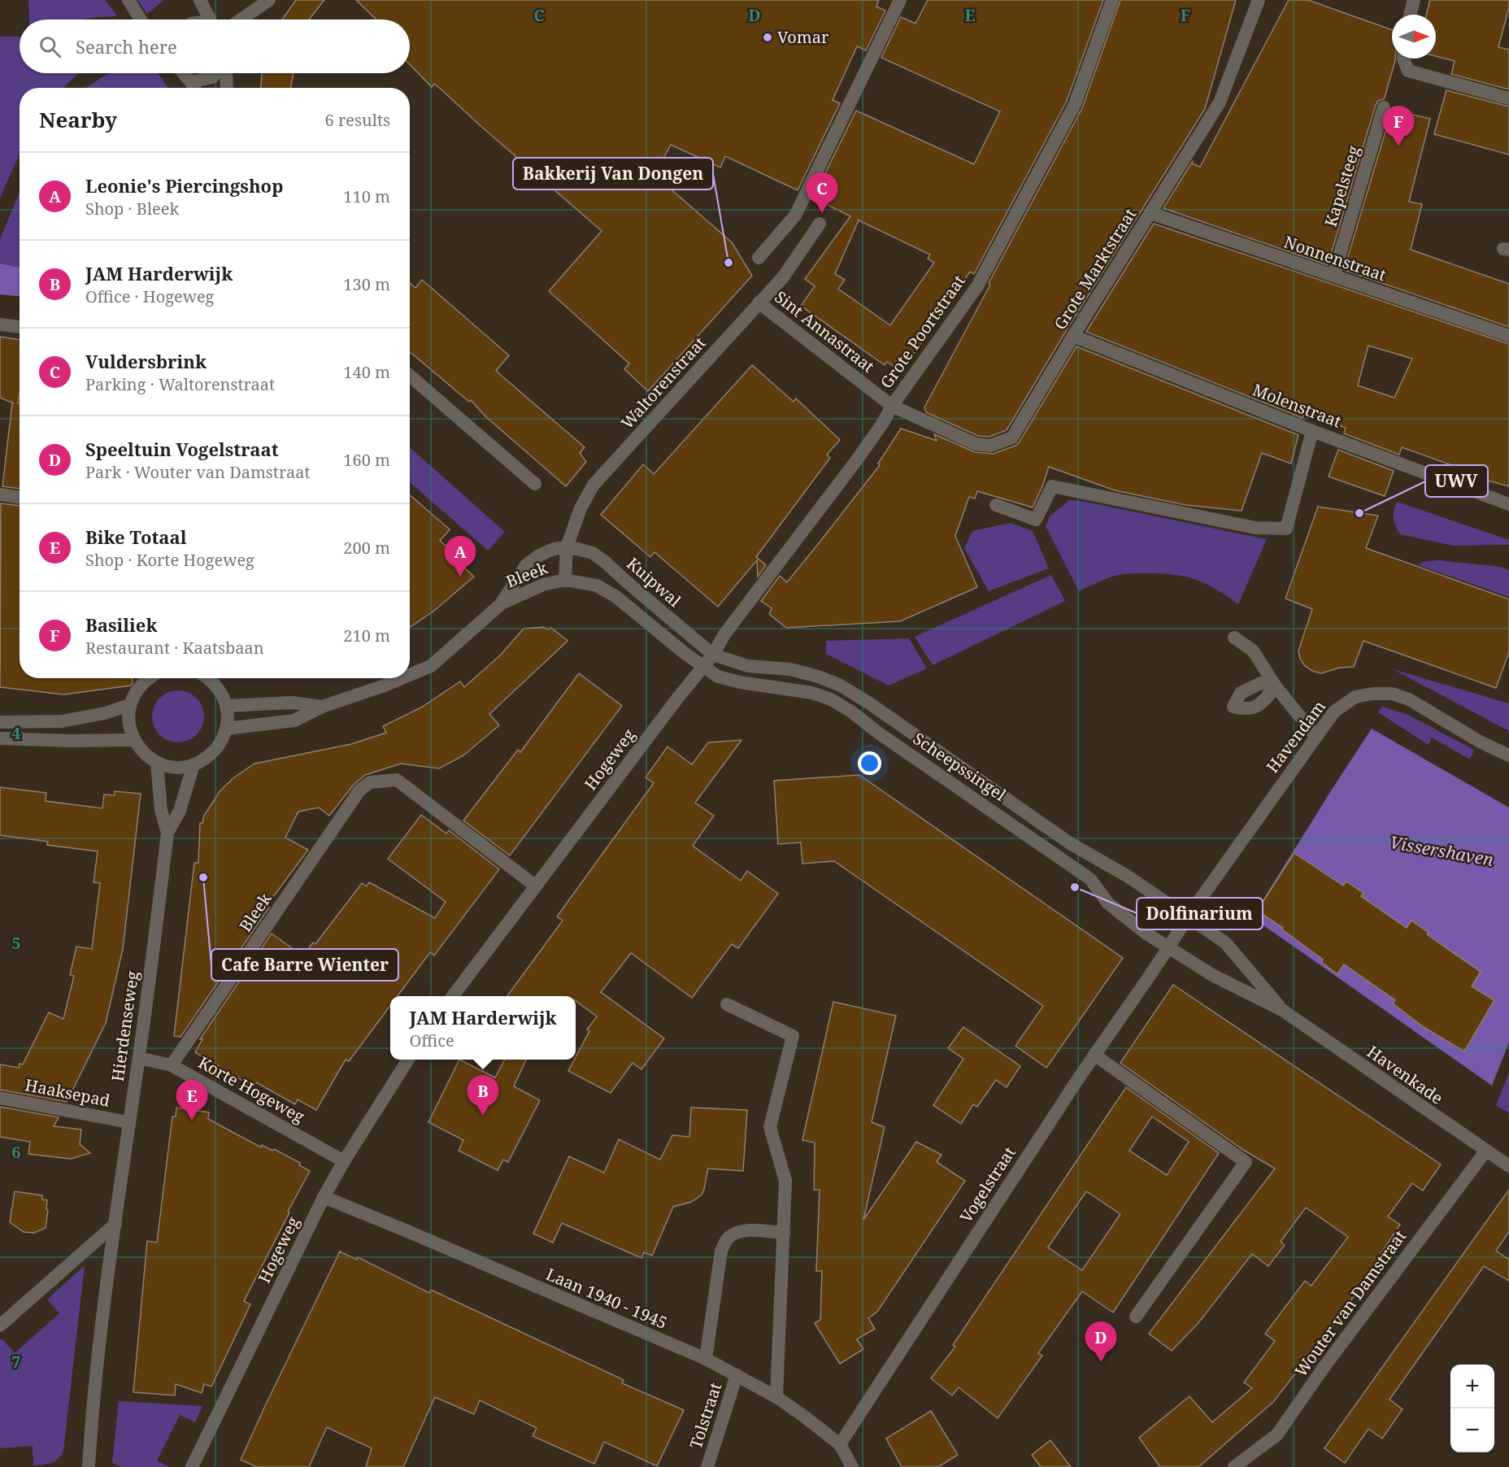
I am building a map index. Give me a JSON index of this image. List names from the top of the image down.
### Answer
{
  "streets": {
    "street": [
      "Kapelsteeg",
      "Nonnenstraat",
      "Grote Marktstraat",
      "Sint Annastraat",
      "Grote Poortstraat",
      "Waltorenstraat",
      "Molenstraat",
      "Bleek",
      "Kuipwal",
      "Havendam",
      "Hogeweg",
      "Scheepssingel",
      "Hierdenseweg",
      "Havenkade",
      "Korte Hogeweg",
      "Haaksepad",
      "Vogelstraat",
      "Laan 1940 - 1945",
      "Wouter van Damstraat",
      "Tolstraat"
    ]
  },
  "crossings": [
    ["Kapelsteeg", "Nonnenstraat"],
    ["Nonnenstraat", "Grote Marktstraat"],
    ["Grote Marktstraat", "Sint Annastraat"],
    ["Grote Marktstraat", "Grote Poortstraat"],
    ["Grote Marktstraat", "Molenstraat"],
    ["Sint Annastraat", "Grote Poortstraat"],
    ["Sint Annastraat", "Waltorenstraat"],
    ["Grote Poortstraat", "Kuipwal"],
    ["Grote Poortstraat", "Hogeweg"],
    ["Grote Poortstraat", "Scheepssingel"],
    ["Waltorenstraat", "Bleek"],
    ["Waltorenstraat", "Kuipwal"],
    ["Bleek", "Kuipwal"],
    ["Bleek", "Hogeweg"],
    ["Bleek", "Korte Hogeweg"],
    ["Kuipwal", "Hogeweg"],
    ["Kuipwal", "Scheepssingel"],
    ["Havendam", "Scheepssingel"],
    ["Havendam", "Havenkade"],
    ["Havendam", "Vogelstraat"],
    ["Hogeweg", "Scheepssingel"],
    ["Hogeweg", "Korte Hogeweg"],
    ["Hogeweg", "Laan 1940 - 1945"],
    ["Scheepssingel", "Havenkade"],
    ["Scheepssingel", "Vogelstraat"],
    ["Hierdenseweg", "Korte Hogeweg"],
    ["Hierdenseweg", "Haaksepad"],
    ["Havenkade", "Vogelstraat"],
    ["Havenkade", "Wouter van Damstraat"],
    ["Vogelstraat", "Laan 1940 - 1945"],
    ["Laan 1940 - 1945", "Tolstraat"]
  ],
  "water": ["Vissershaven"],
  "places": [
    "Vomar",
    "Bakkerij Van Dongen",
    "UWV",
    "Cafe Barre Wienter",
    "Dolfinarium"
  ],
  "north": "right",
  "page": {
    "search": "Search here",
    "heading": ["Nearby", "6 results"],
    "pins": [
      "F",
      "C",
      "A",
      "B",
      "E",
      "D"
    ],
    "list": [
      {
        "mark": "A",
        "name": "Leonie's Piercingshop",
        "note": "Shop · Bleek",
        "value": "110 m"
      },
      {
        "mark": "B",
        "name": "JAM Harderwijk",
        "note": "Office · Hogeweg",
        "value": "130 m"
      },
      {
        "mark": "C",
        "name": "Vuldersbrink",
        "note": "Parking · Waltorenstraat",
        "value": "140 m"
      },
      {
        "mark": "D",
        "name": "Speeltuin Vogelstraat",
        "note": "Park · Wouter van Damstraat",
        "value": "160 m"
      },
      {
        "mark": "E",
        "name": "Bike Totaal",
        "note": "Shop · Korte Hogeweg",
        "value": "200 m"
      },
      {
        "mark": "F",
        "name": "Basiliek",
        "note": "Restaurant · Kaatsbaan",
        "value": "210 m"
      }
    ],
    "popup": ["JAM Harderwijk", "Office"],
    "map_buttons": ["+", "−"]
  },
  "grid": {
    "columns": [
      "C",
      "D",
      "E",
      "F"
    ],
    "rows": [
      "4",
      "5",
      "6",
      "7"
    ]
  }
}
